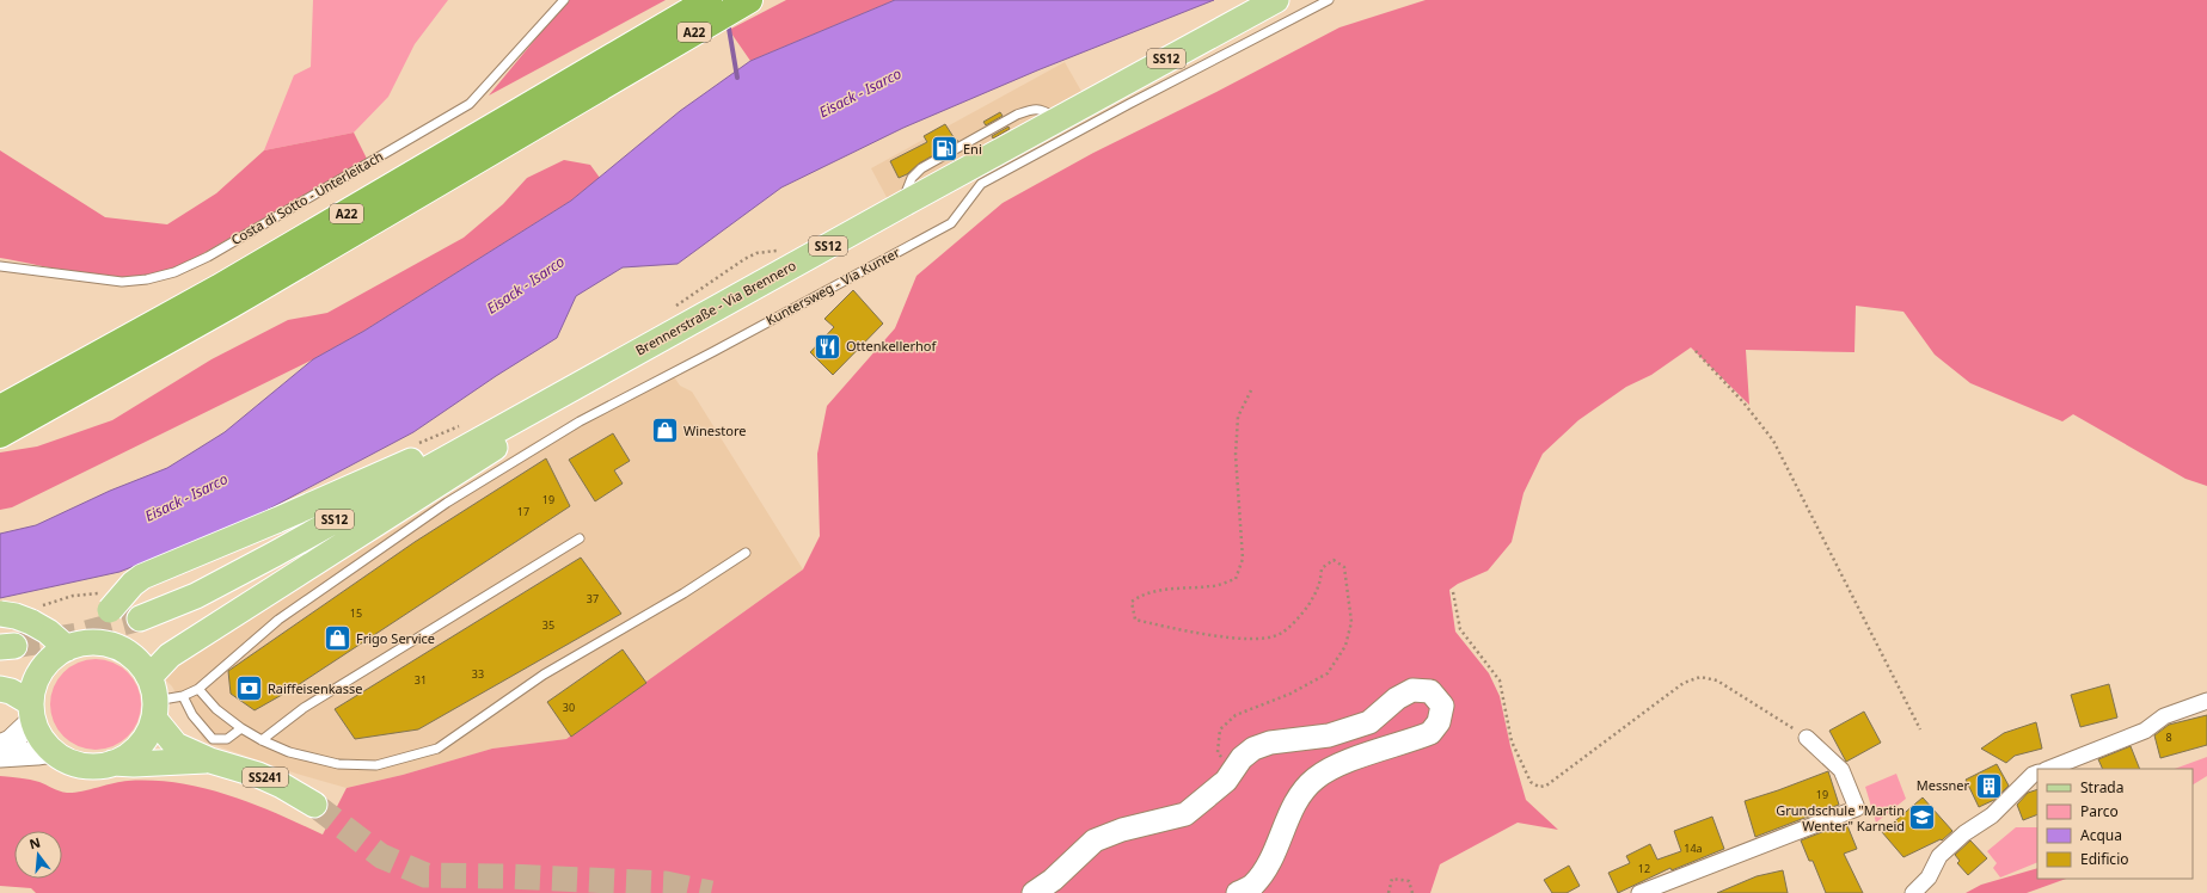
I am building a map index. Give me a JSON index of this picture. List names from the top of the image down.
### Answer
{
  "streets": {
    "highway": ["A22"],
    "main road": ["SS12", "Brennerstraße - Via Brennero", "SS241"],
    "lane": ["Costa di Sotto - Unterleitach", "Kuntersweg - Via Kunter"]
  },
  "crossings": [
    ["SS12", "Brennerstraße - Via Brennero"],
    ["Kuntersweg - Via Kunter", "SS241"]
  ],
  "water": ["Eisack - Isarco"],
  "places": {
    "fuel station": ["Eni"],
    "restaurant": ["Ottenkellerhof"],
    "shop": ["Winestore", "Frigo Service"],
    "bank": ["Raiffeisenkasse"],
    "building": ["Messner"],
    "school or university": ["Grundschule \"Martin Wenter\" Karneid"]
  },
  "house_numbers": [
    "19",
    "17",
    "37",
    "15",
    "35",
    "33",
    "31",
    "30",
    "8",
    "19",
    "14a",
    "12"
  ],
  "legend": [
    "Strada",
    "Parco",
    "Acqua",
    "Edificio"
  ],
  "north": "top"
}
